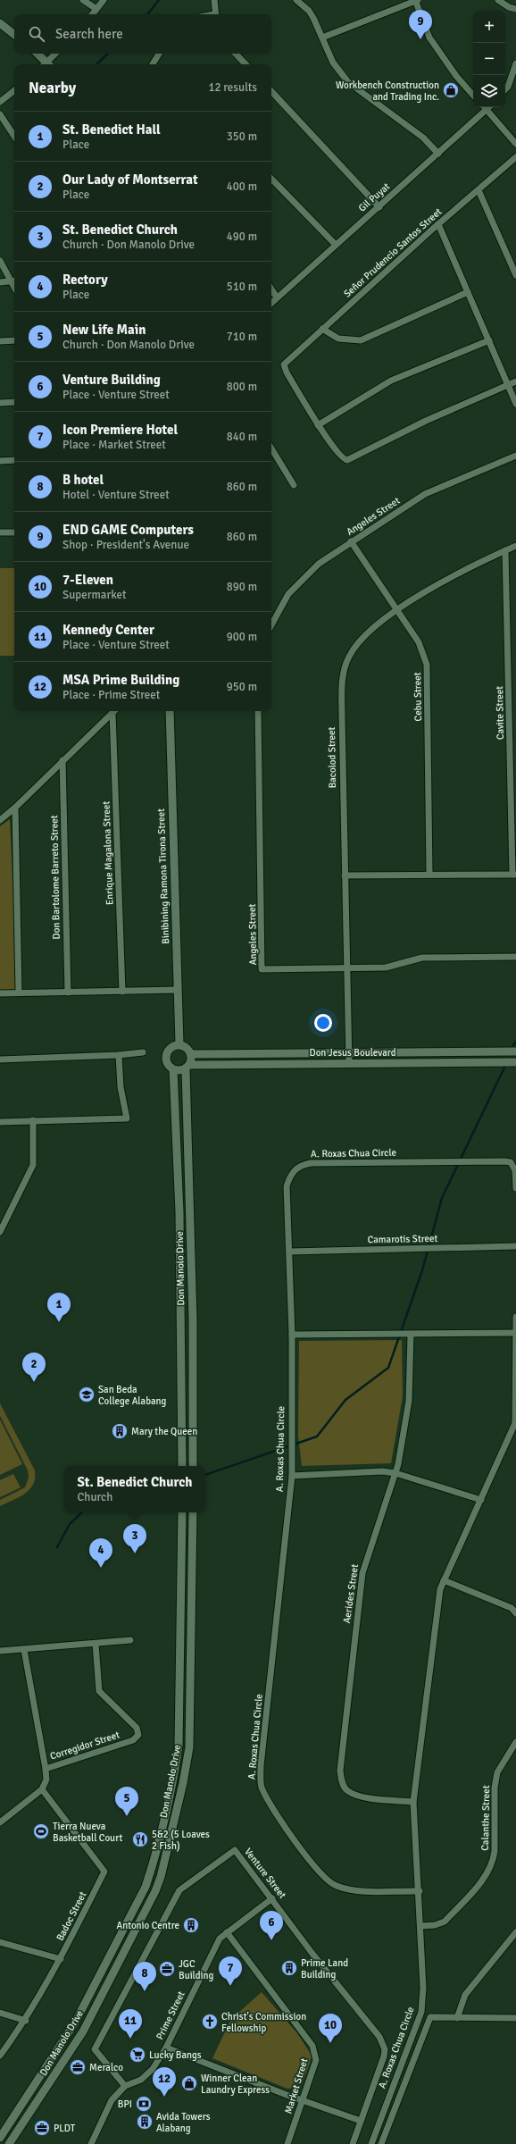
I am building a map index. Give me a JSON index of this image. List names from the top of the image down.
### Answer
{
  "streets": {
    "street": [
      "Gil Puyat",
      "Señor Prudencio Santos Street",
      "Angeles Street",
      "Cebu Street",
      "Cavite Street",
      "Bacolod Street",
      "Enrique Magalona Street",
      "Binibining Ramona Tirona Street",
      "Don Bartolome Barreto Street",
      "Don Jesus Boulevard",
      "A. Roxas Chua Circle",
      "Camarotis Street",
      "Don Manolo Drive",
      "Aerides Street",
      "Corregidor Street",
      "Calanthe Street",
      "Venture Street",
      "Badoc Street",
      "Prime Street",
      "Market Street"
    ]
  },
  "crossings": [
    ["Angeles Street", "Cebu Street"],
    ["Angeles Street", "Bacolod Street"],
    ["Cebu Street", "Bacolod Street"],
    ["Cavite Street", "Bacolod Street"],
    ["Bacolod Street", "Don Jesus Boulevard"],
    ["Binibining Ramona Tirona Street", "Don Jesus Boulevard"],
    ["Binibining Ramona Tirona Street", "Don Manolo Drive"],
    ["Don Jesus Boulevard", "Don Manolo Drive"],
    ["A. Roxas Chua Circle", "Camarotis Street"],
    ["A. Roxas Chua Circle", "Aerides Street"],
    ["A. Roxas Chua Circle", "Calanthe Street"],
    ["Corregidor Street", "Badoc Street"],
    ["Venture Street", "Prime Street"],
    ["Prime Street", "Market Street"]
  ],
  "places": {
    "shop": ["Workbench Construction and Trading Inc.", "Winner Clean Laundry Express"],
    "school or university": ["San Beda College Alabang"],
    "building": [
      "Mary the Queen",
      "Antonio Centre",
      "Prime Land Building",
      "Avida Towers Alabang"
    ],
    "sports": ["Tierra Nueva Basketball Court"],
    "restaurant": ["5&2 (5 Loaves 2 Fish)"],
    "office": ["JGC Building", "Meralco", "PLDT"],
    "church": ["Christ's Commission Fellowship"],
    "supermarket": ["Lucky Bangs"],
    "bank": ["BPI"]
  },
  "page": {
    "pins": [
      "9",
      "1",
      "2",
      "3",
      "4",
      "5",
      "6",
      "7",
      "8",
      "11",
      "10",
      "12"
    ],
    "map_buttons": ["+", "−"],
    "search": "Search here",
    "heading": ["Nearby", "12 results"],
    "list": [
      {
        "mark": "1",
        "name": "St. Benedict Hall",
        "note": "Place",
        "value": "350 m"
      },
      {
        "mark": "2",
        "name": "Our Lady of Montserrat",
        "note": "Place",
        "value": "400 m"
      },
      {
        "mark": "3",
        "name": "St. Benedict Church",
        "note": "Church · Don Manolo Drive",
        "value": "490 m"
      },
      {
        "mark": "4",
        "name": "Rectory",
        "note": "Place",
        "value": "510 m"
      },
      {
        "mark": "5",
        "name": "New Life Main",
        "note": "Church · Don Manolo Drive",
        "value": "710 m"
      },
      {
        "mark": "6",
        "name": "Venture Building",
        "note": "Place · Venture Street",
        "value": "800 m"
      },
      {
        "mark": "7",
        "name": "Icon Premiere Hotel",
        "note": "Place · Market Street",
        "value": "840 m"
      },
      {
        "mark": "8",
        "name": "B hotel",
        "note": "Hotel · Venture Street",
        "value": "860 m"
      },
      {
        "mark": "9",
        "name": "END GAME Computers",
        "note": "Shop · President's Avenue",
        "value": "860 m"
      },
      {
        "mark": "10",
        "name": "7-Eleven",
        "note": "Supermarket",
        "value": "890 m"
      },
      {
        "mark": "11",
        "name": "Kennedy Center",
        "note": "Place · Venture Street",
        "value": "900 m"
      },
      {
        "mark": "12",
        "name": "MSA Prime Building",
        "note": "Place · Prime Street",
        "value": "950 m"
      }
    ],
    "popup": ["St. Benedict Church", "Church"]
  }
}
